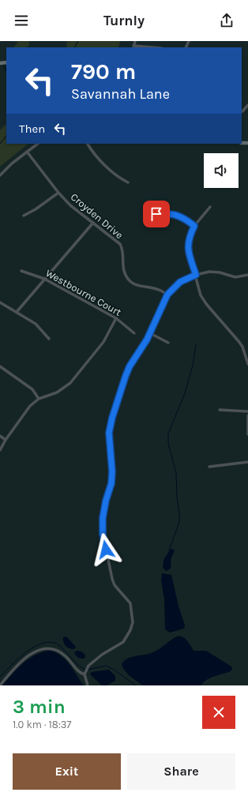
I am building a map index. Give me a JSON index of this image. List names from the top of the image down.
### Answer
{
  "streets": {
    "street": ["Croyden Drive", "Westbourne Court"]
  },
  "page": {
    "header": "Turnly",
    "turn": ["790 m", "Savannah Lane"],
    "then": "Then",
    "heading": ["3 min", "1.0 km · 18:37"],
    "buttons": ["Exit", "Share"]
  }
}
